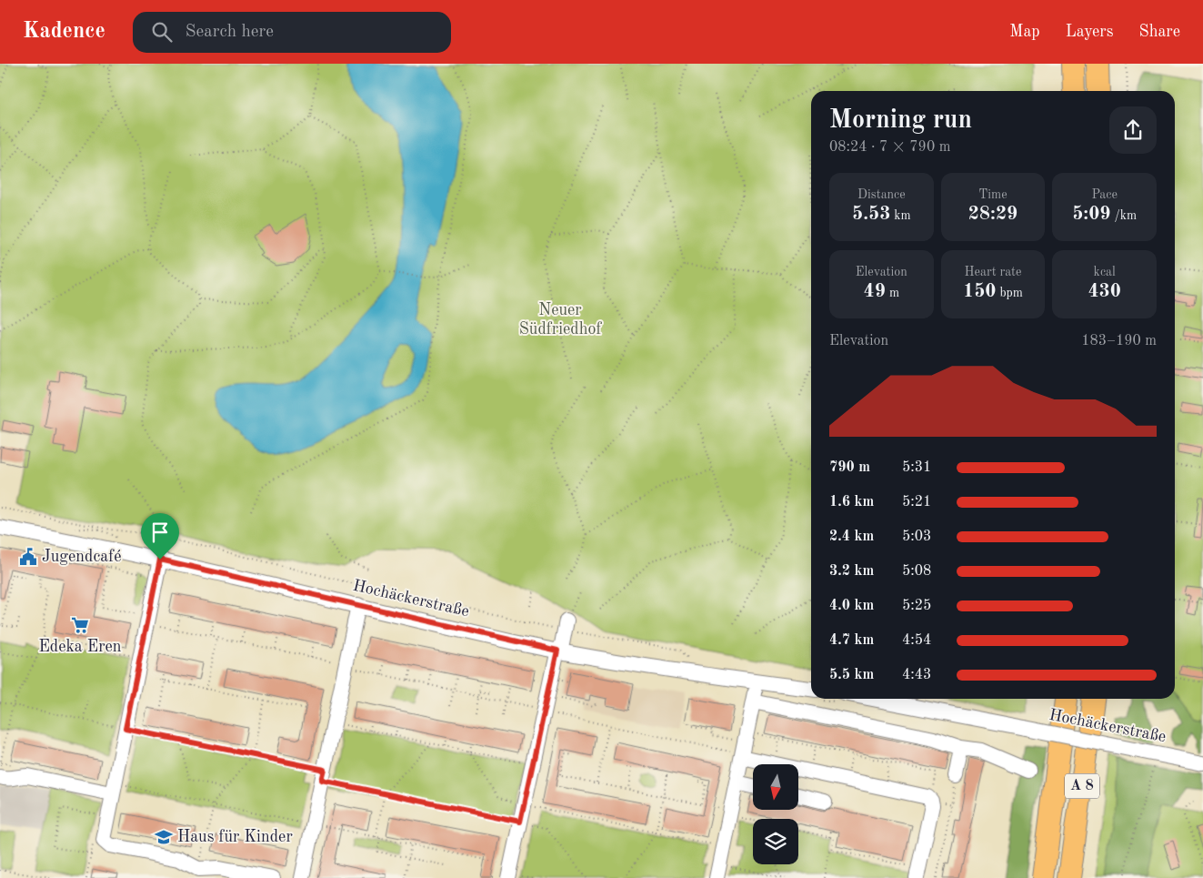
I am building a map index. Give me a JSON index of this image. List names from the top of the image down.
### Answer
{
  "streets": {
    "highway": ["A 8"],
    "street": ["Hochäckerstraße"]
  },
  "parks": ["Neuer Südfriedhof"],
  "places": {
    "public building": ["Jugendcafé"],
    "supermarket": ["Edeka Eren"],
    "school or university": ["Haus für Kinder"]
  },
  "north": "bottom",
  "page": {
    "header": "Kadence",
    "search": "Search here",
    "nav": ["Map", "Layers", "Share"],
    "heading": ["Morning run", "08:24 · 7 × 790 m"],
    "stats": [
      ["Distance", "5.53 km"],
      ["Time", "28:29"],
      ["Pace", "5:09 /km"],
      ["Elevation", "49 m"],
      ["Heart rate", "150 bpm"],
      ["kcal", "430"]
    ],
    "chart": ["Elevation", "183–190 m"],
    "list": [
      {
        "name": "790 m",
        "note": "5:31"
      },
      {
        "name": "1.6 km",
        "note": "5:21"
      },
      {
        "name": "2.4 km",
        "note": "5:03"
      },
      {
        "name": "3.2 km",
        "note": "5:08"
      },
      {
        "name": "4.0 km",
        "note": "5:25"
      },
      {
        "name": "4.7 km",
        "note": "4:54"
      },
      {
        "name": "5.5 km",
        "note": "4:43"
      }
    ]
  }
}
